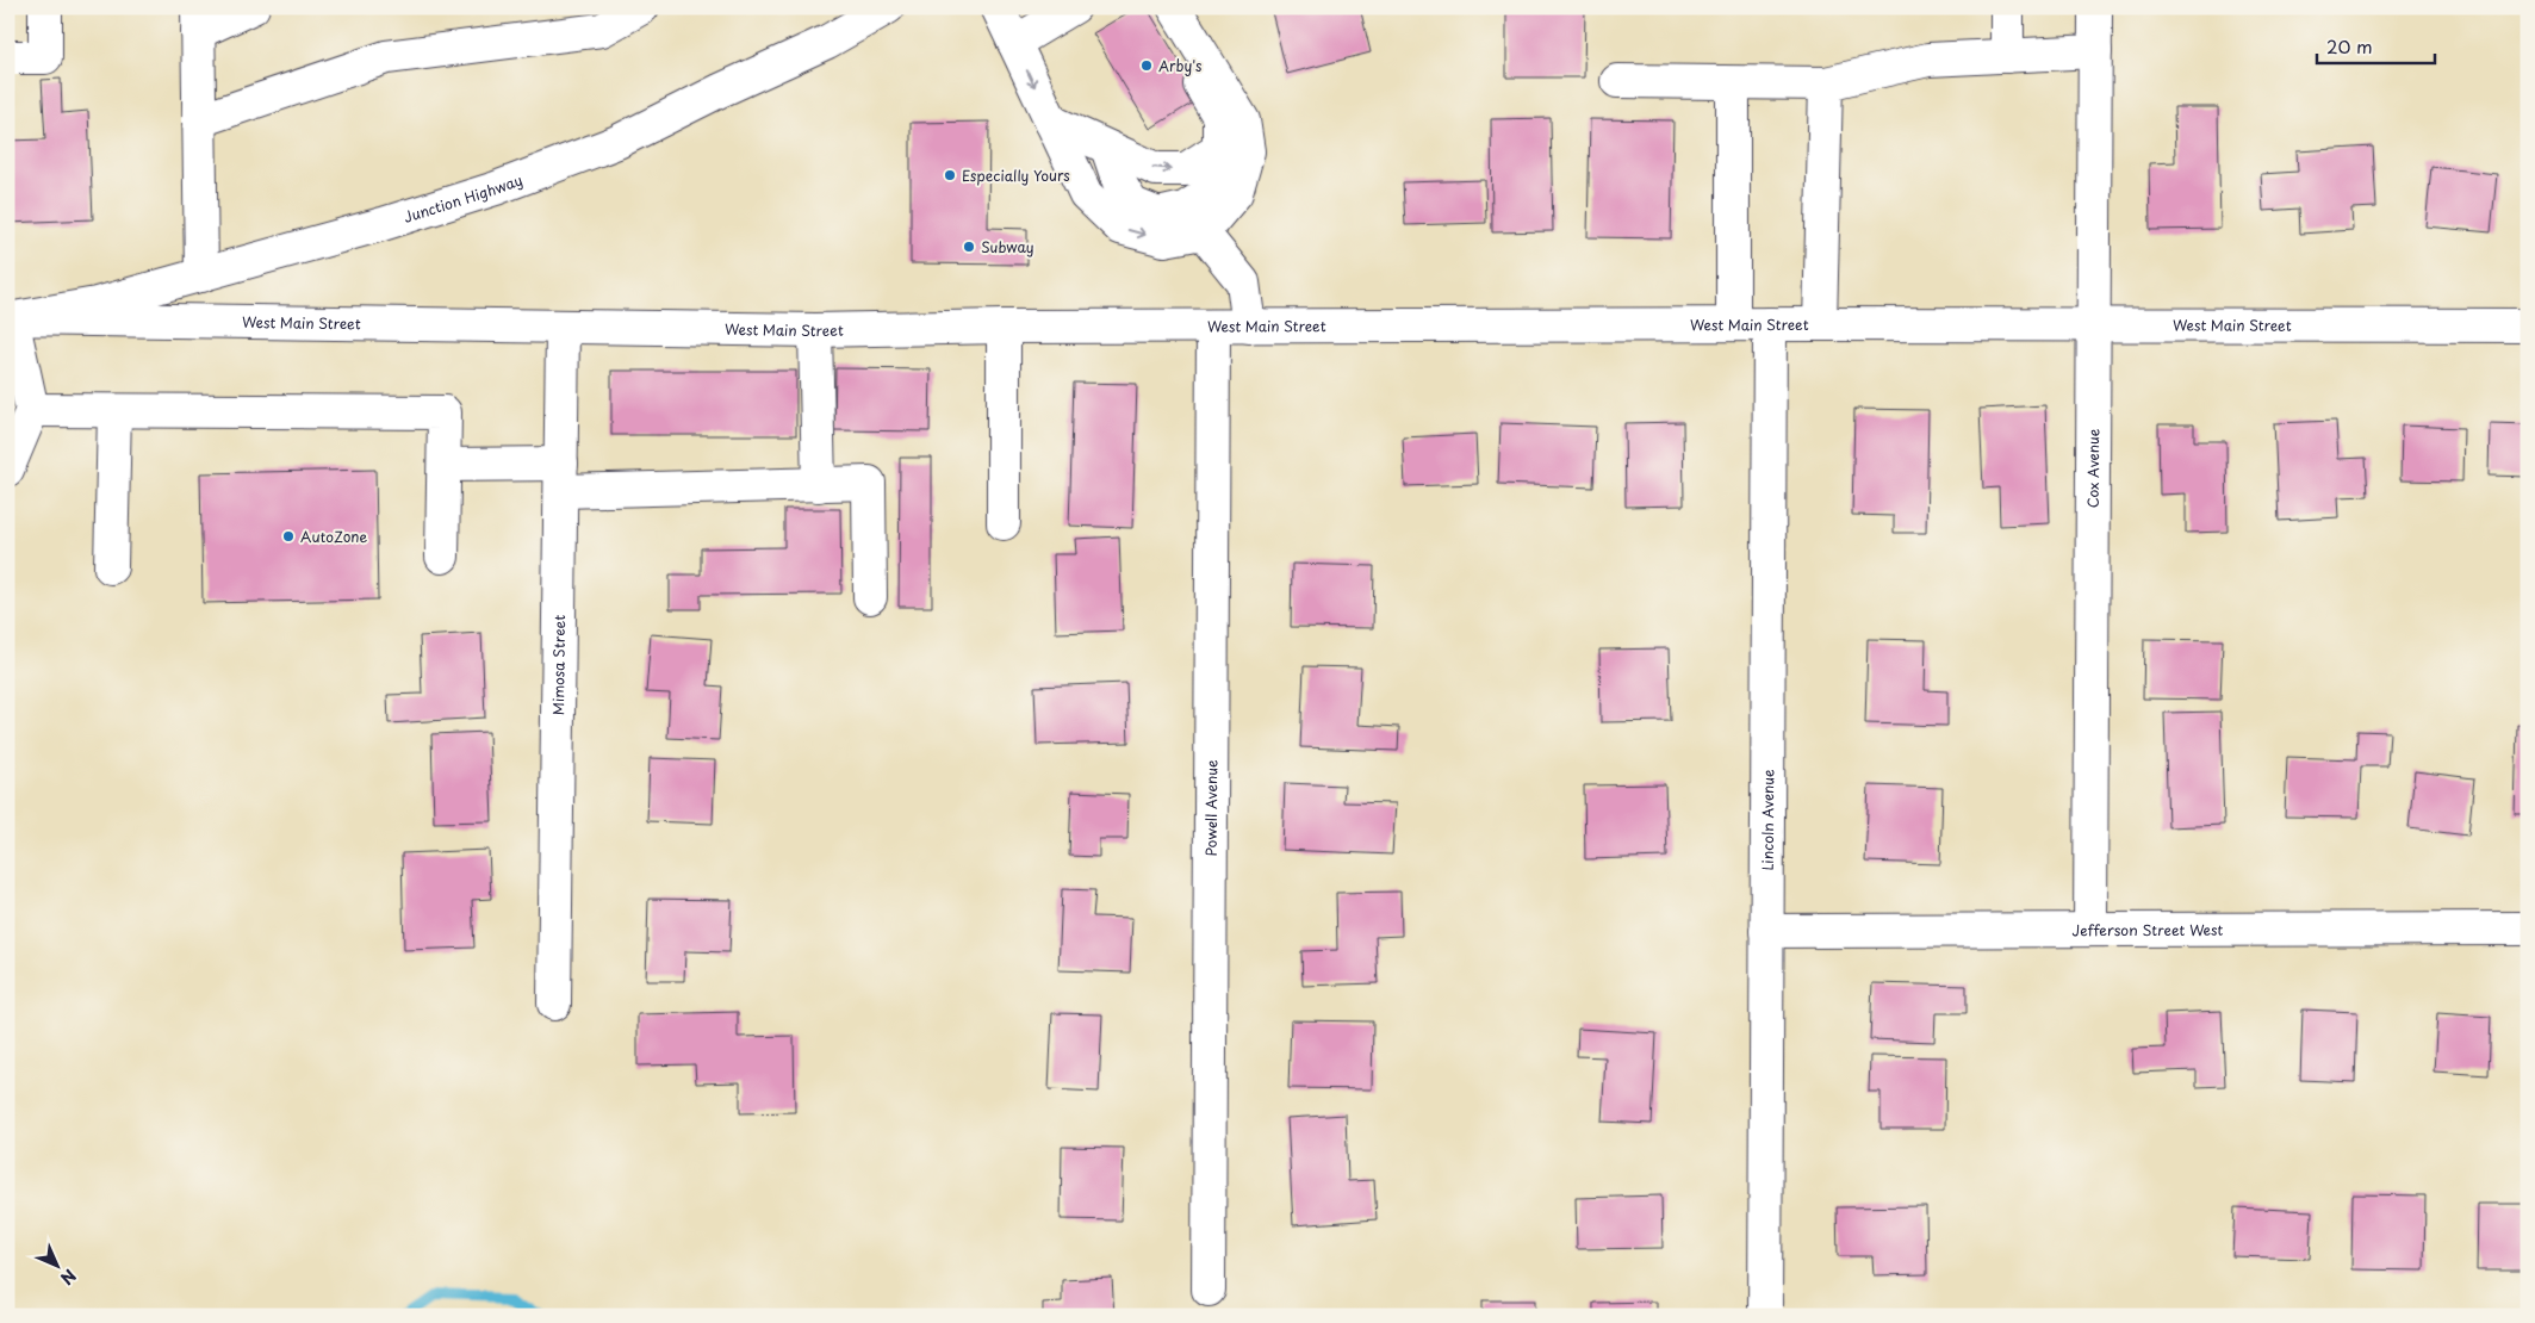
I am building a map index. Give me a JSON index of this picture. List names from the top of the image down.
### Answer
{
  "streets": {
    "street": [
      "Junction Highway",
      "West Main Street",
      "Cox Avenue",
      "Mimosa Street",
      "Powell Avenue",
      "Lincoln Avenue",
      "Jefferson Street West"
    ]
  },
  "crossings": [
    ["Junction Highway", "West Main Street"],
    ["West Main Street", "Cox Avenue"],
    ["West Main Street", "Mimosa Street"],
    ["West Main Street", "Powell Avenue"],
    ["West Main Street", "Lincoln Avenue"],
    ["Cox Avenue", "Jefferson Street West"],
    ["Lincoln Avenue", "Jefferson Street West"]
  ],
  "places": [
    "Arby's",
    "Especially Yours",
    "Subway",
    "AutoZone"
  ],
  "scale_bar": "20 m",
  "north": "bottom right"
}
